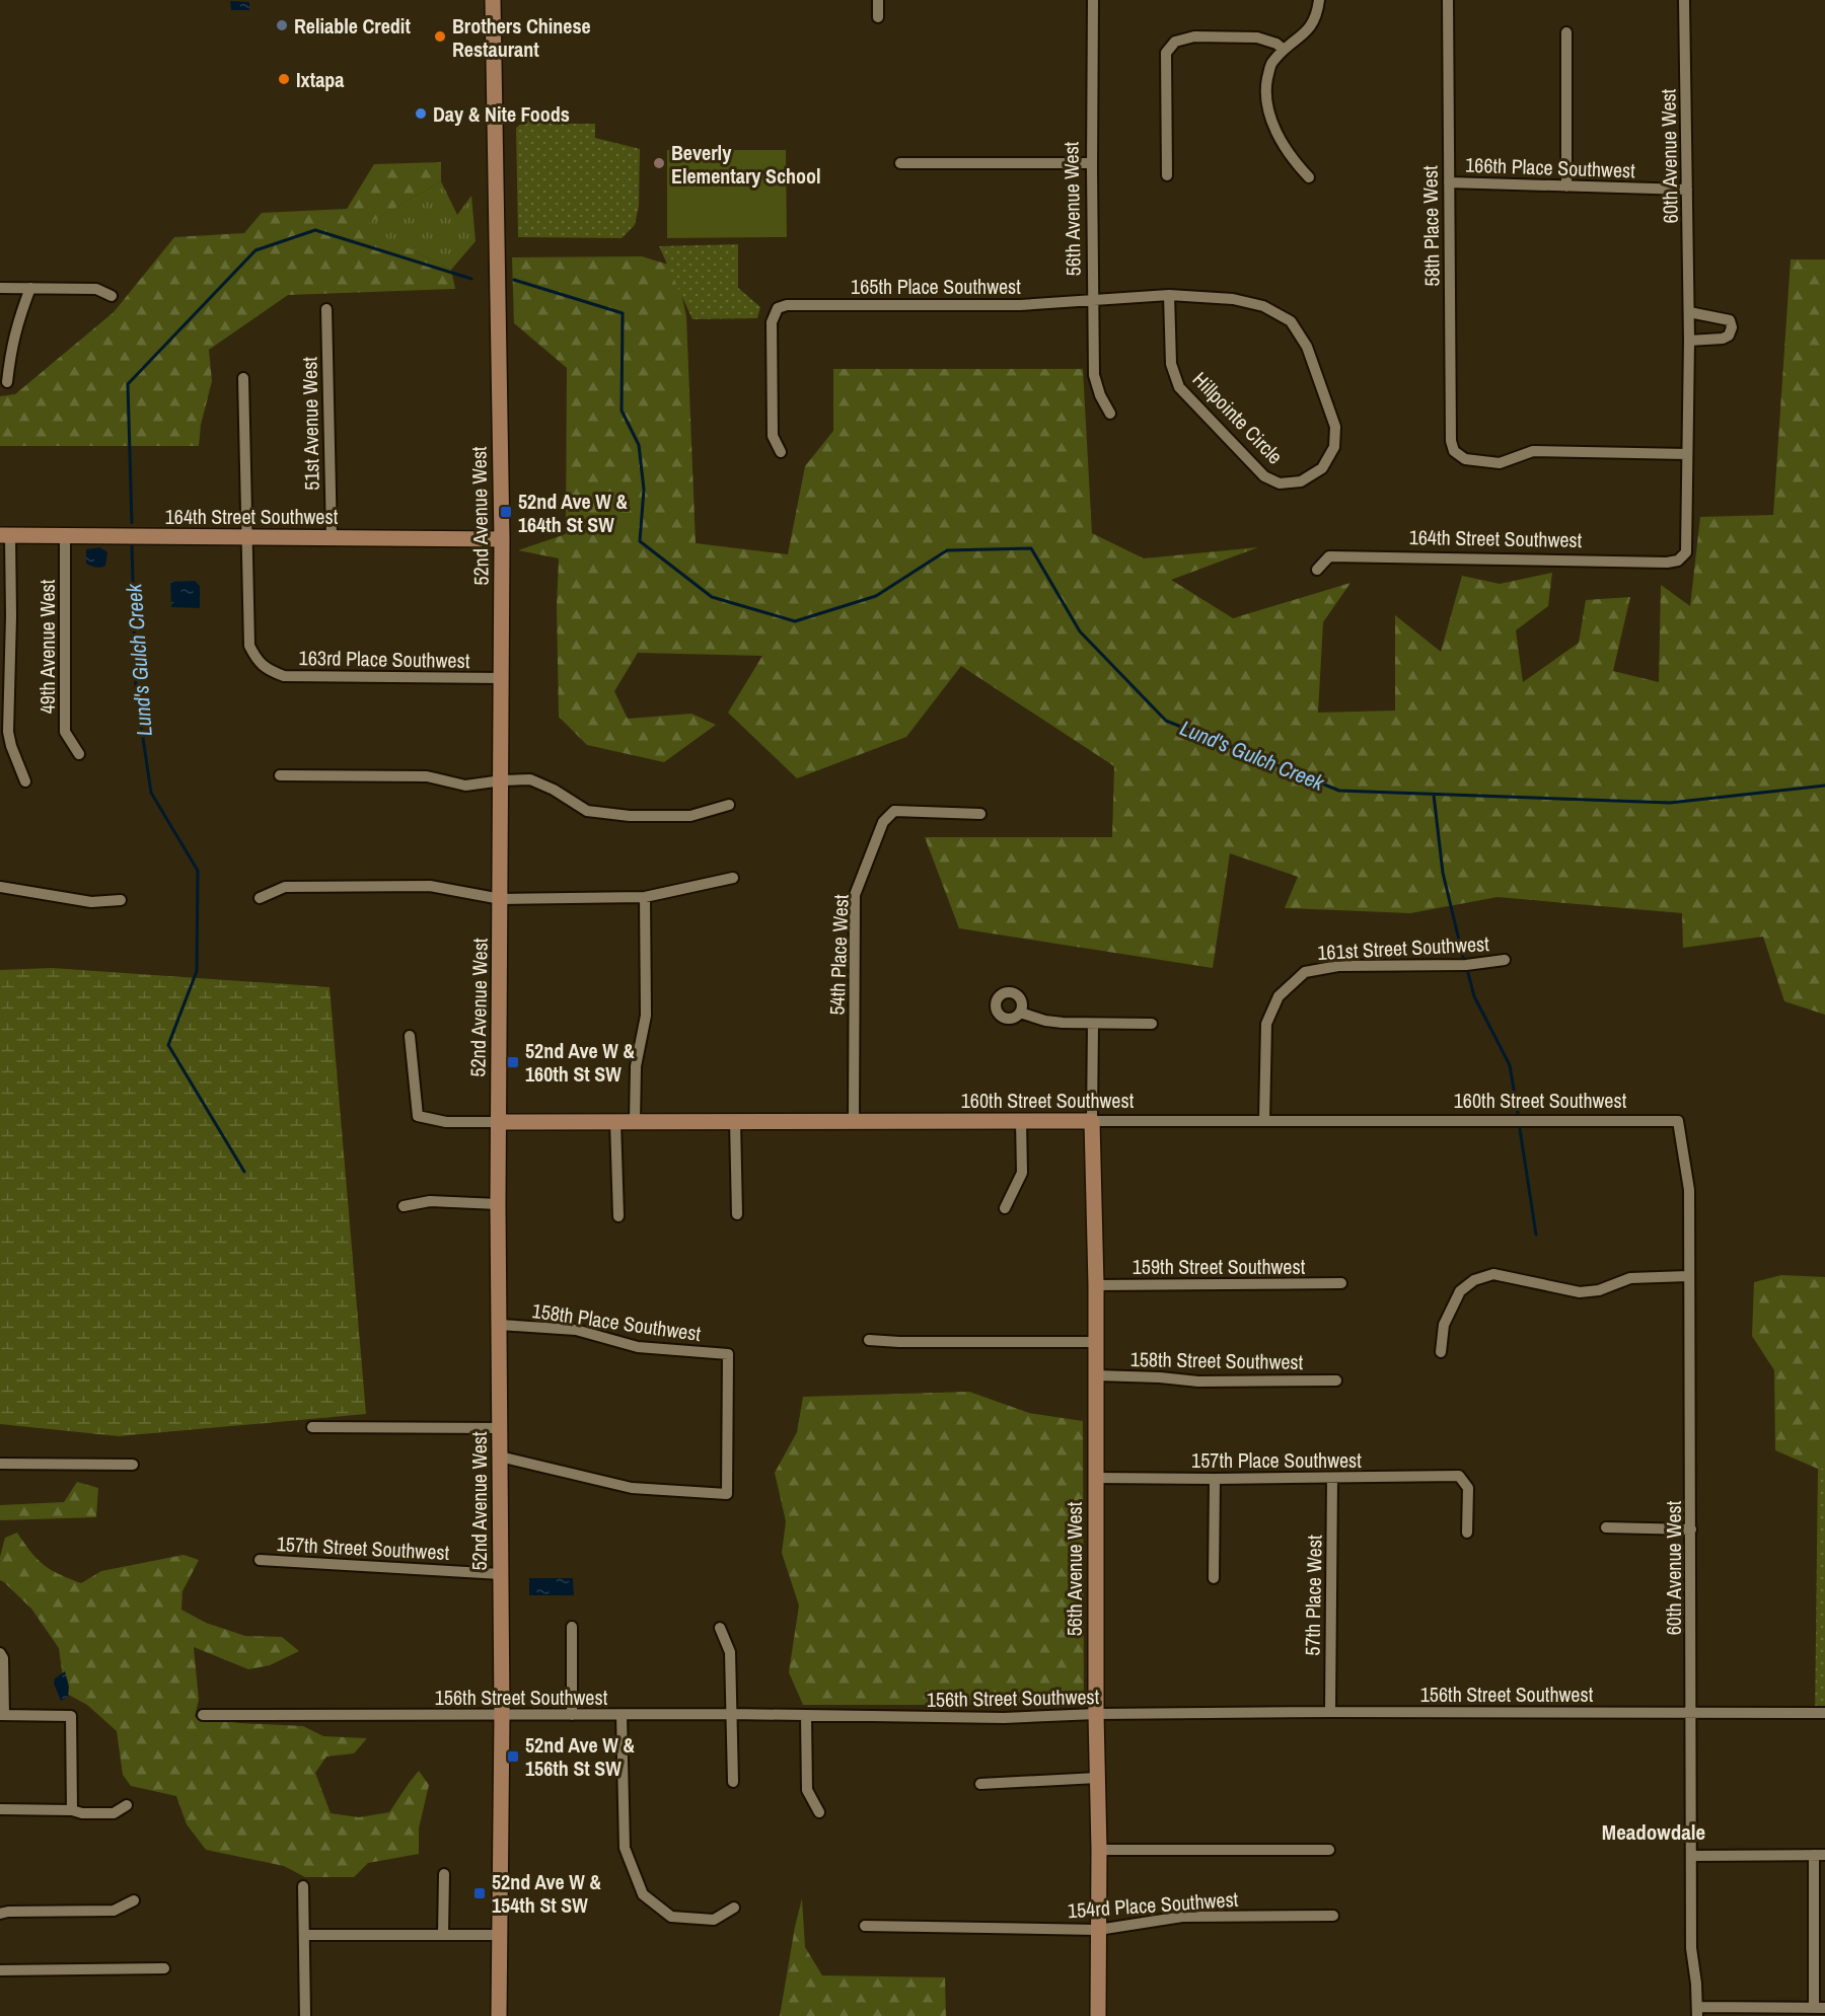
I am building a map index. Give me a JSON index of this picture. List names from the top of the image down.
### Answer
{
  "streets": {
    "street": [
      "60th Avenue West",
      "166th Place Southwest",
      "56th Avenue West",
      "58th Place West",
      "165th Place Southwest",
      "Hillpointe Circle",
      "51st Avenue West",
      "164th Street Southwest",
      "52nd Avenue West",
      "49th Avenue West",
      "163rd Place Southwest",
      "161st Street Southwest",
      "54th Place West",
      "160th Street Southwest",
      "159th Street Southwest",
      "158th Place Southwest",
      "158th Street Southwest",
      "157th Place Southwest",
      "157th Street Southwest",
      "57th Place West",
      "156th Street Southwest",
      "154rd Place Southwest"
    ]
  },
  "crossings": [
    ["60th Avenue West", "166th Place Southwest"],
    ["60th Avenue West", "58th Place West"],
    ["60th Avenue West", "164th Street Southwest"],
    ["60th Avenue West", "160th Street Southwest"],
    ["60th Avenue West", "156th Street Southwest"],
    ["166th Place Southwest", "58th Place West"],
    ["56th Avenue West", "165th Place Southwest"],
    ["56th Avenue West", "Hillpointe Circle"],
    ["56th Avenue West", "160th Street Southwest"],
    ["56th Avenue West", "159th Street Southwest"],
    ["56th Avenue West", "158th Street Southwest"],
    ["56th Avenue West", "157th Place Southwest"],
    ["56th Avenue West", "156th Street Southwest"],
    ["56th Avenue West", "154rd Place Southwest"],
    ["165th Place Southwest", "Hillpointe Circle"],
    ["51st Avenue West", "164th Street Southwest"],
    ["164th Street Southwest", "52nd Avenue West"],
    ["164th Street Southwest", "49th Avenue West"],
    ["164th Street Southwest", "163rd Place Southwest"],
    ["52nd Avenue West", "163rd Place Southwest"],
    ["52nd Avenue West", "160th Street Southwest"],
    ["52nd Avenue West", "158th Place Southwest"],
    ["52nd Avenue West", "157th Street Southwest"],
    ["52nd Avenue West", "156th Street Southwest"],
    ["161st Street Southwest", "160th Street Southwest"],
    ["54th Place West", "160th Street Southwest"],
    ["157th Place Southwest", "57th Place West"],
    ["57th Place West", "156th Street Southwest"]
  ],
  "districts": ["Meadowdale"],
  "water": ["Lund's Gulch Creek"],
  "places": {
    "other": [
      "Reliable Credit",
      "Brothers Chinese Restaurant",
      "Ixtapa",
      "Day & Nite Foods",
      "Beverly Elementary School"
    ],
    "transit": [
      "52nd Ave W & 164th St SW",
      "52nd Ave W & 160th St SW",
      "52nd Ave W & 156th St SW",
      "52nd Ave W & 154th St SW"
    ]
  }
}
